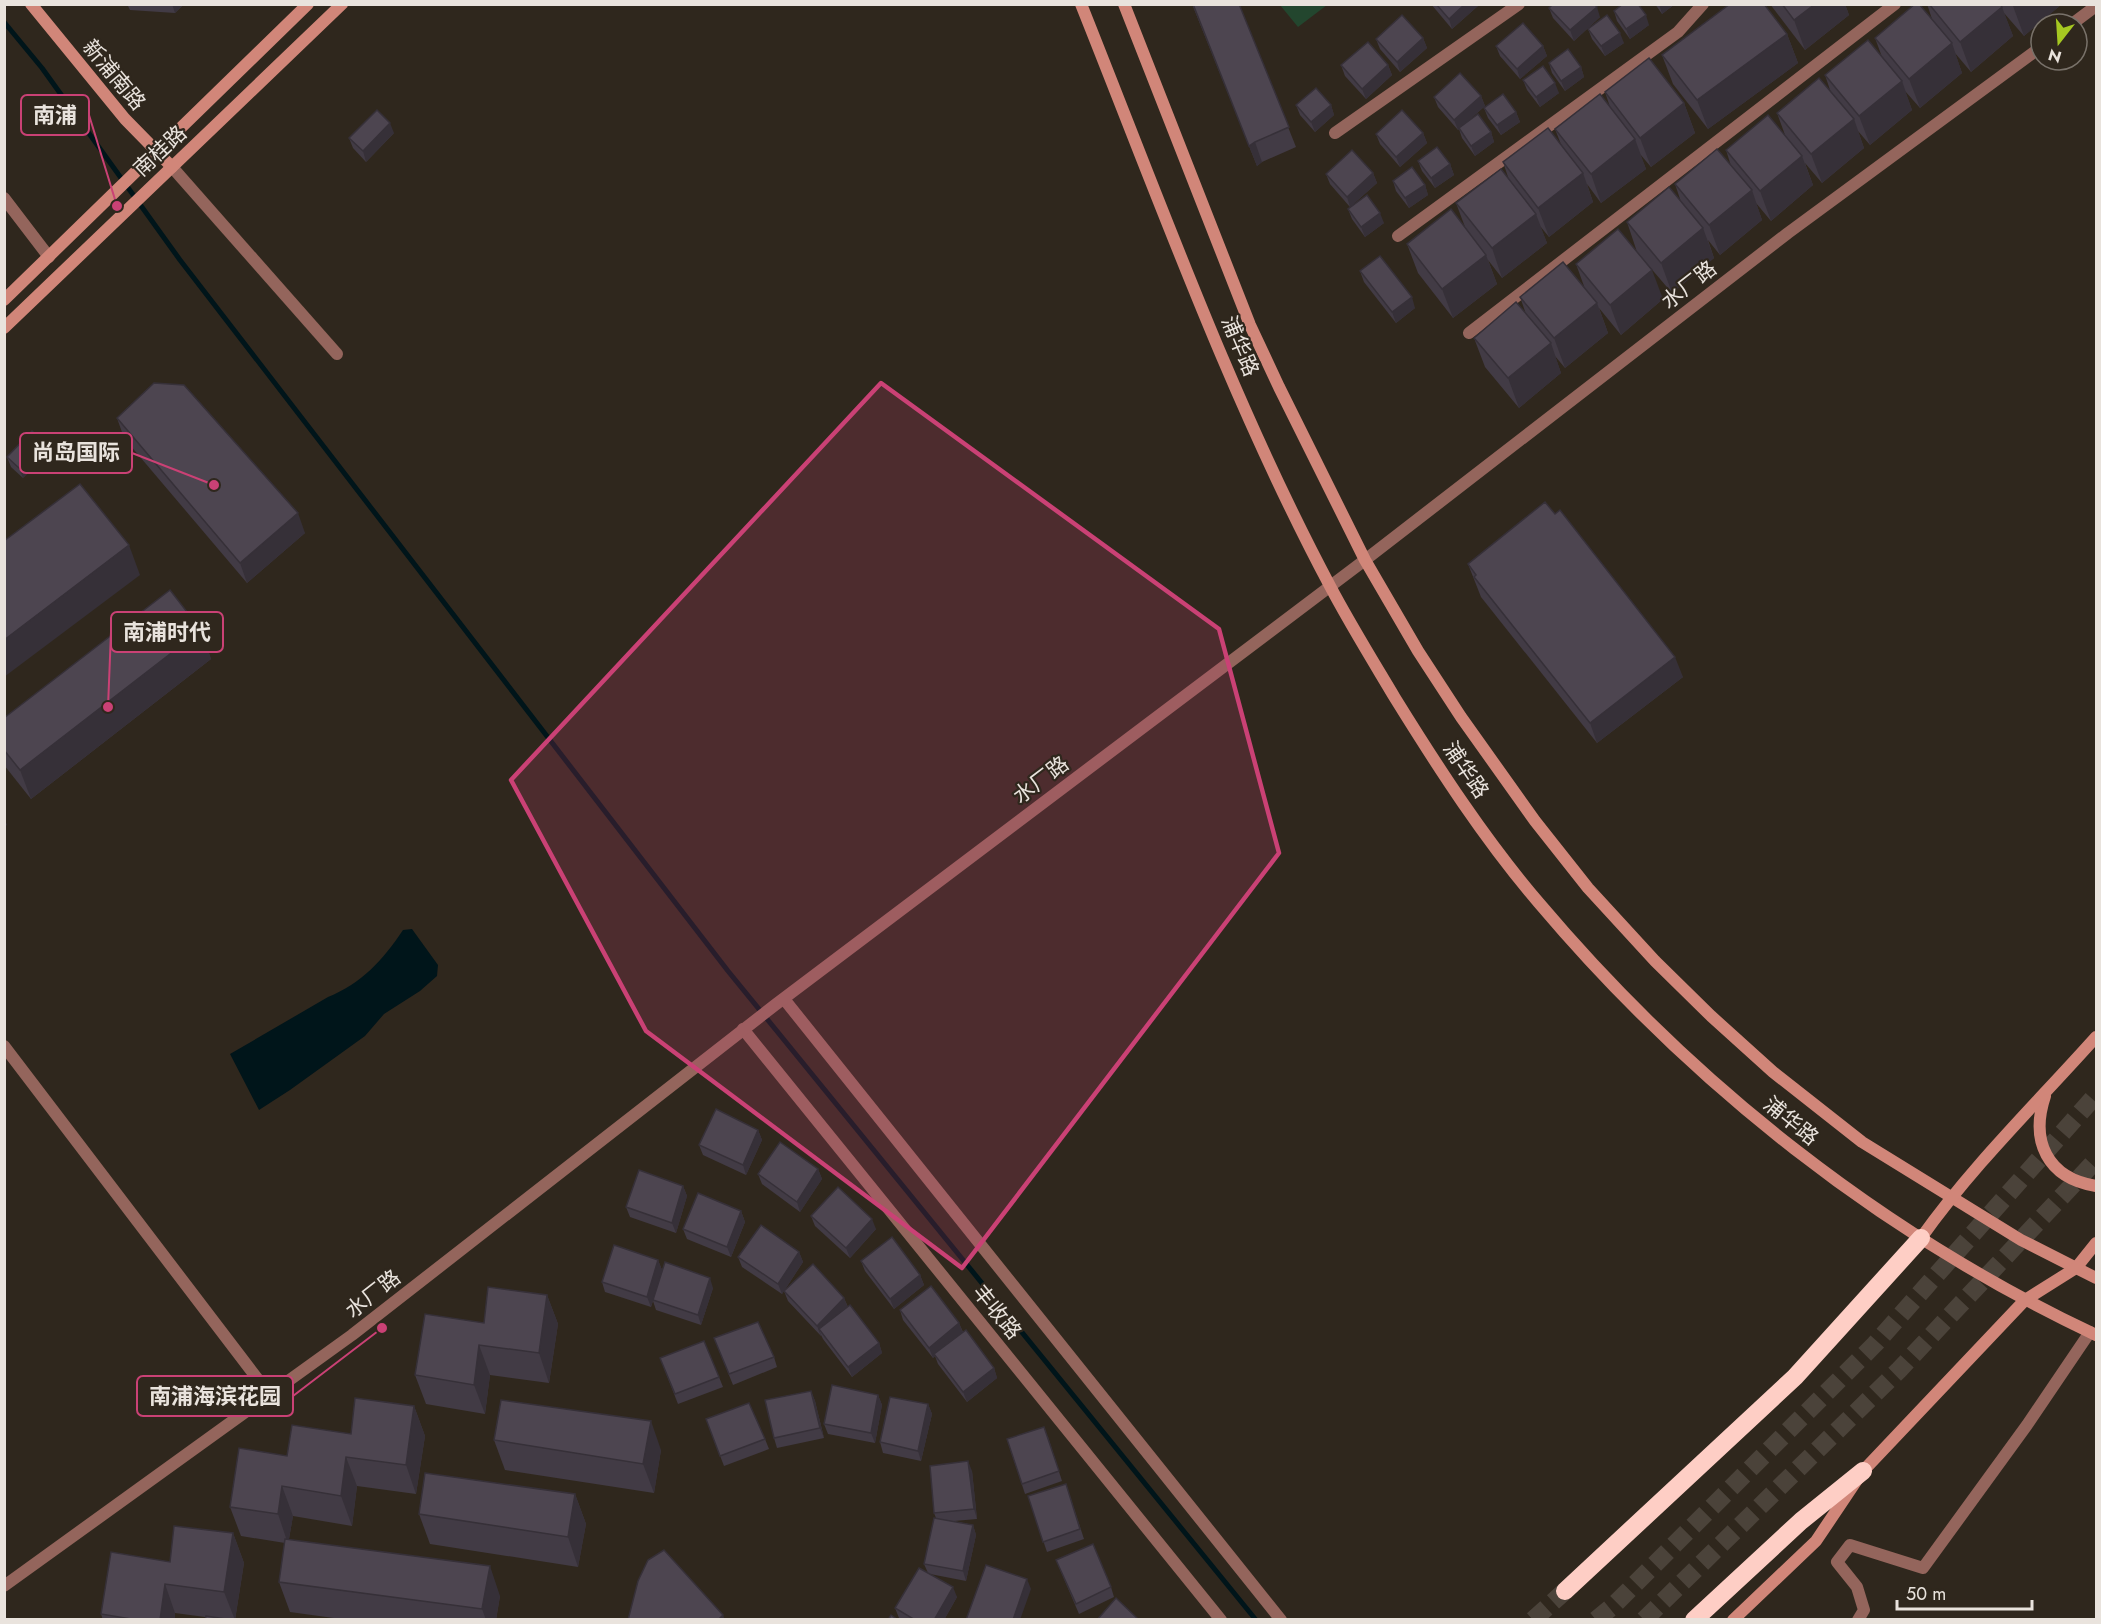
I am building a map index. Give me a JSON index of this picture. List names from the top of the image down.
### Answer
{
  "streets": {
    "main road": ["新浦南路", "南桂路", "浦华路"],
    "street": ["水厂路", "丰收路"]
  },
  "crossings": [
    ["新浦南路", "南桂路"],
    ["水厂路", "浦华路"],
    ["水厂路", "丰收路"]
  ],
  "places": [
    "南浦",
    "尚岛国际",
    "南浦时代",
    "南浦海滨花园"
  ],
  "scale_bar": "50 m",
  "north": "bottom"
}
